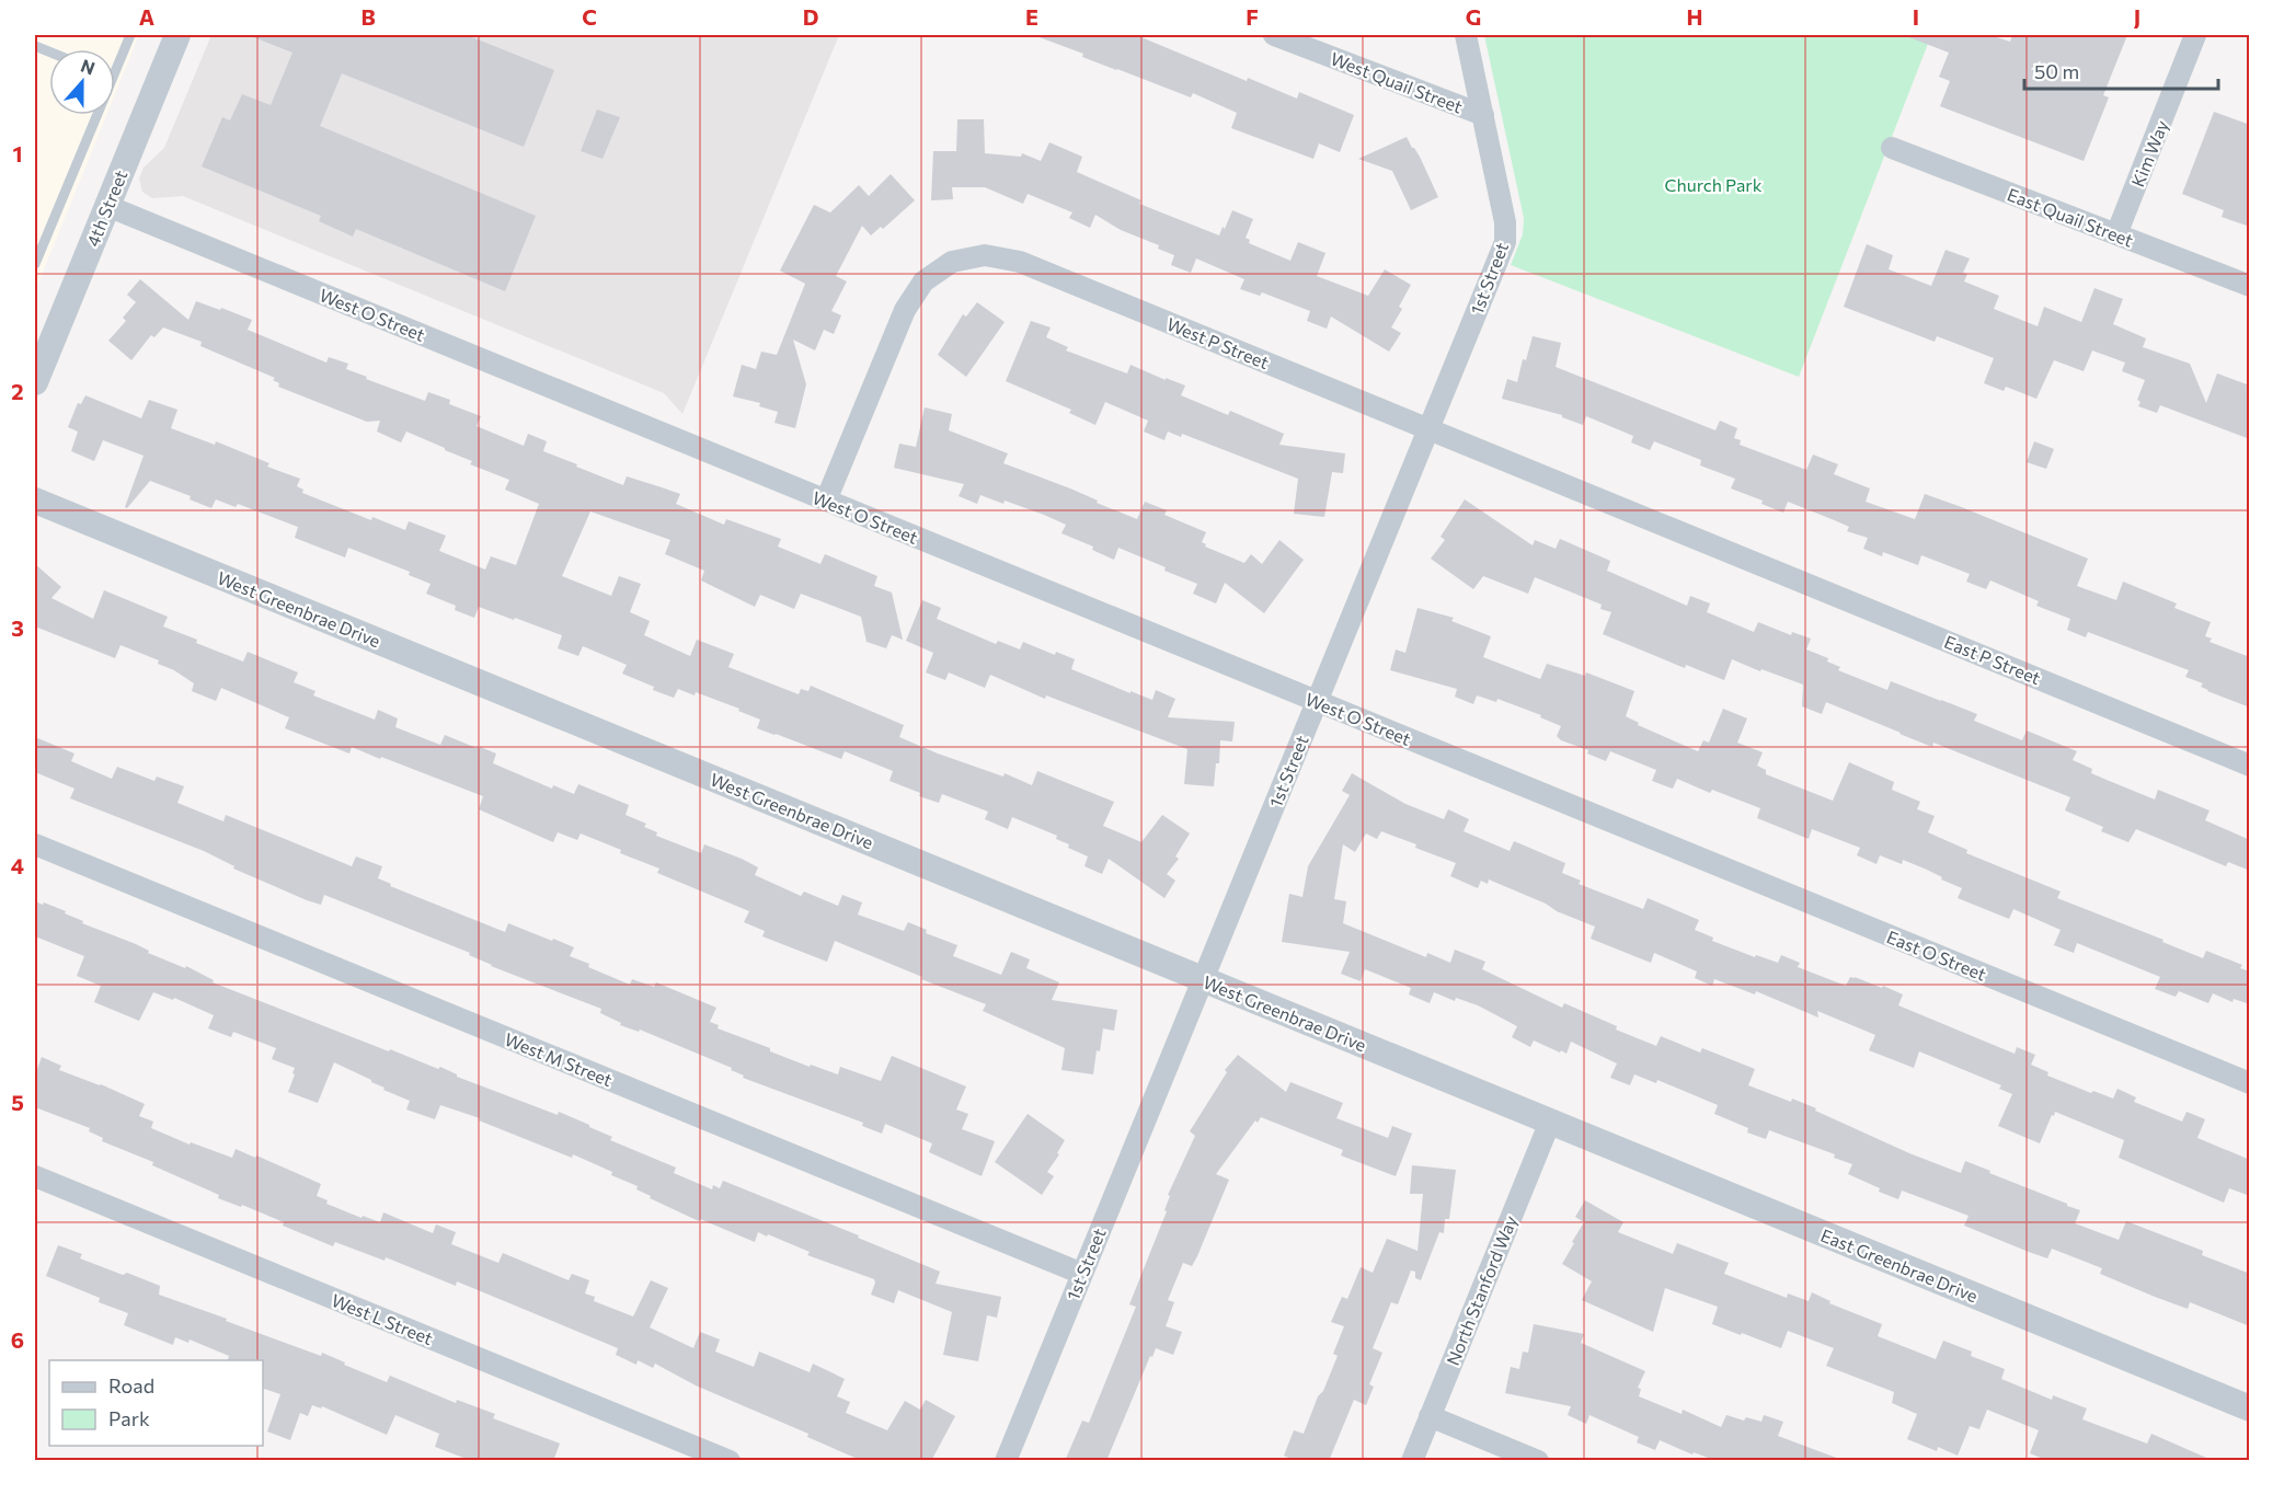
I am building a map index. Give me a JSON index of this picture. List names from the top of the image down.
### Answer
{
  "streets": {
    "street": [
      "West Quail Street",
      "Kim Way",
      "4th Street",
      "East Quail Street",
      "1st Street",
      "West O Street",
      "West P Street",
      "West Greenbrae Drive",
      "East P Street",
      "East O Street",
      "West M Street",
      "East Greenbrae Drive",
      "North Stanford Way",
      "West L Street"
    ]
  },
  "crossings": [
    ["West Quail Street", "1st Street"],
    ["Kim Way", "East Quail Street"],
    ["4th Street", "West O Street"],
    ["1st Street", "West O Street"],
    ["1st Street", "West P Street"],
    ["1st Street", "West Greenbrae Drive"],
    ["1st Street", "West M Street"],
    ["West O Street", "West P Street"],
    ["West O Street", "East O Street"],
    ["West P Street", "East P Street"],
    ["West Greenbrae Drive", "East Greenbrae Drive"],
    ["West Greenbrae Drive", "North Stanford Way"],
    ["East Greenbrae Drive", "North Stanford Way"]
  ],
  "parks": ["Church Park"],
  "legend": ["Road", "Park"],
  "scale_bar": "50 m",
  "north": "top",
  "grid": {
    "columns": [
      "A",
      "B",
      "C",
      "D",
      "E",
      "F",
      "G",
      "H",
      "I",
      "J"
    ],
    "rows": [
      "1",
      "2",
      "3",
      "4",
      "5",
      "6"
    ]
  }
}
